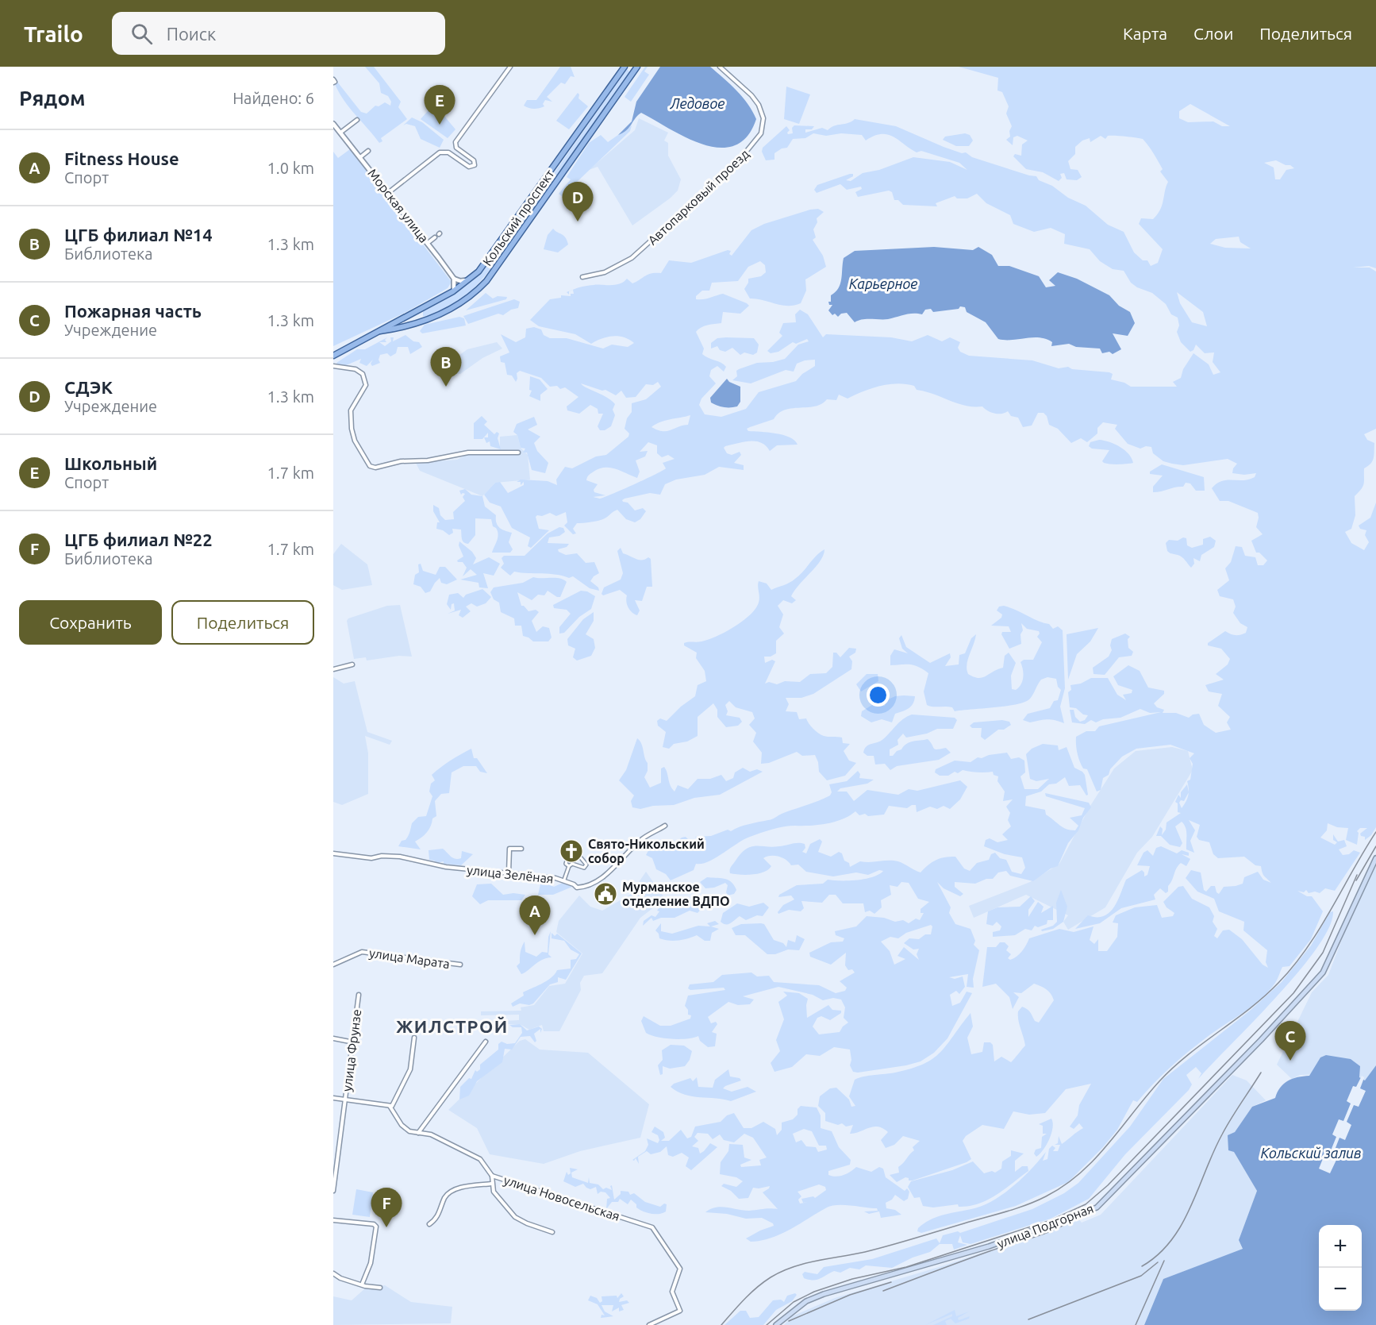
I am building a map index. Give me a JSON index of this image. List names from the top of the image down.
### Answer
{
  "streets": {
    "main road": ["Кольский проспект", "улица Подгорная"],
    "street": [
      "Автопарковый проезд",
      "Морская улица",
      "улица Зелёная",
      "улица Марата",
      "улица Фрунзе",
      "улица Новосельская"
    ]
  },
  "districts": ["ЖИЛСТРОЙ"],
  "water": ["Ледовое", "Карьерное", "Кольский залив"],
  "places": {
    "church": ["Свято-Никольский собор"],
    "public building": ["Мурманское отделение ВДПО"]
  },
  "page": {
    "header": "Trailo",
    "search": "Поиск",
    "nav": ["Карта", "Слои", "Поделиться"],
    "heading": ["Рядом", "Найдено: 6"],
    "pins": [
      "E",
      "D",
      "B",
      "A",
      "C",
      "F"
    ],
    "list": [
      {
        "mark": "A",
        "name": "Fitness House",
        "note": "Спорт",
        "value": "1.0 km"
      },
      {
        "mark": "B",
        "name": "ЦГБ филиал №14",
        "note": "Библиотека",
        "value": "1.3 km"
      },
      {
        "mark": "C",
        "name": "Пожарная часть",
        "note": "Учреждение",
        "value": "1.3 km"
      },
      {
        "mark": "D",
        "name": "СДЭК",
        "note": "Учреждение",
        "value": "1.3 km"
      },
      {
        "mark": "E",
        "name": "Школьный",
        "note": "Спорт",
        "value": "1.7 km"
      },
      {
        "mark": "F",
        "name": "ЦГБ филиал №22",
        "note": "Библиотека",
        "value": "1.7 km"
      }
    ],
    "buttons": ["Сохранить", "Поделиться"],
    "map_buttons": ["+", "−"]
  }
}
